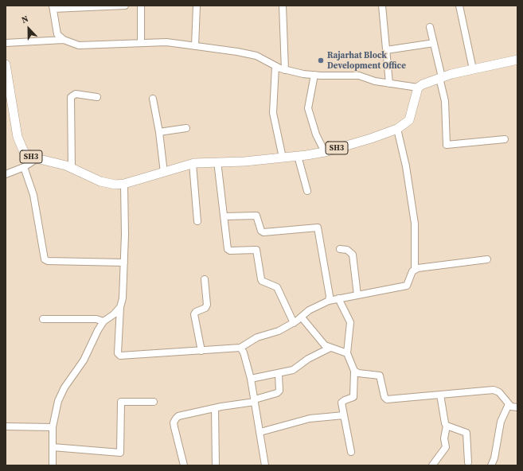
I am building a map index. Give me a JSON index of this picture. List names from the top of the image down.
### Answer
{
  "streets": {
    "main road": ["SH3"]
  },
  "places": ["Rajarhat Block Development Office"],
  "north": "top"
}
